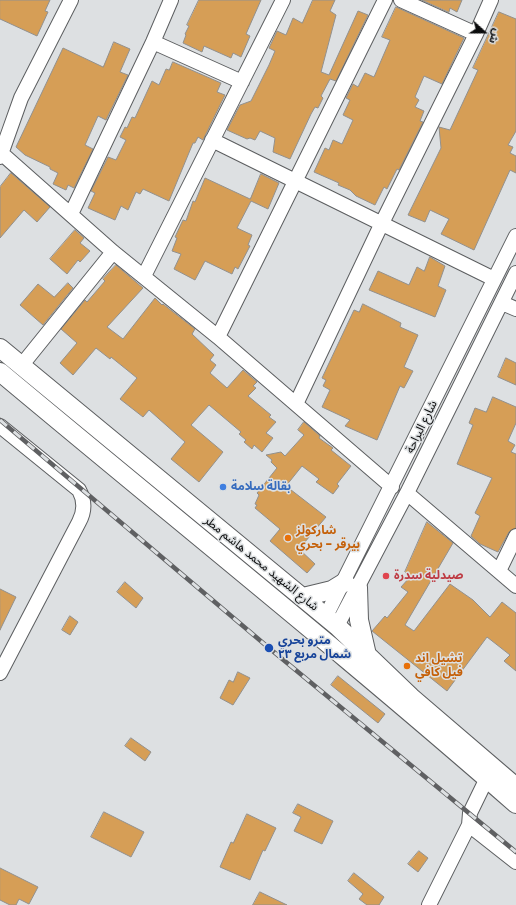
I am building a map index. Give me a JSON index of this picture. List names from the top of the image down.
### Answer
{
  "streets": {
    "main road": ["شارع الشهيد محمد هاشم مطر"],
    "street": ["شارع البراحة"]
  },
  "crossings": [
    ["شارع البراحة", "شارع الشهيد محمد هاشم مطر"]
  ],
  "places": [
    "بقالة سلامة",
    "شاركولز بيرقر - بحري",
    "صيدلية سدرة",
    "مترو بحري شمال مربع ٢٣",
    "تشيل اند فيل كافي"
  ],
  "north": "right"
}
